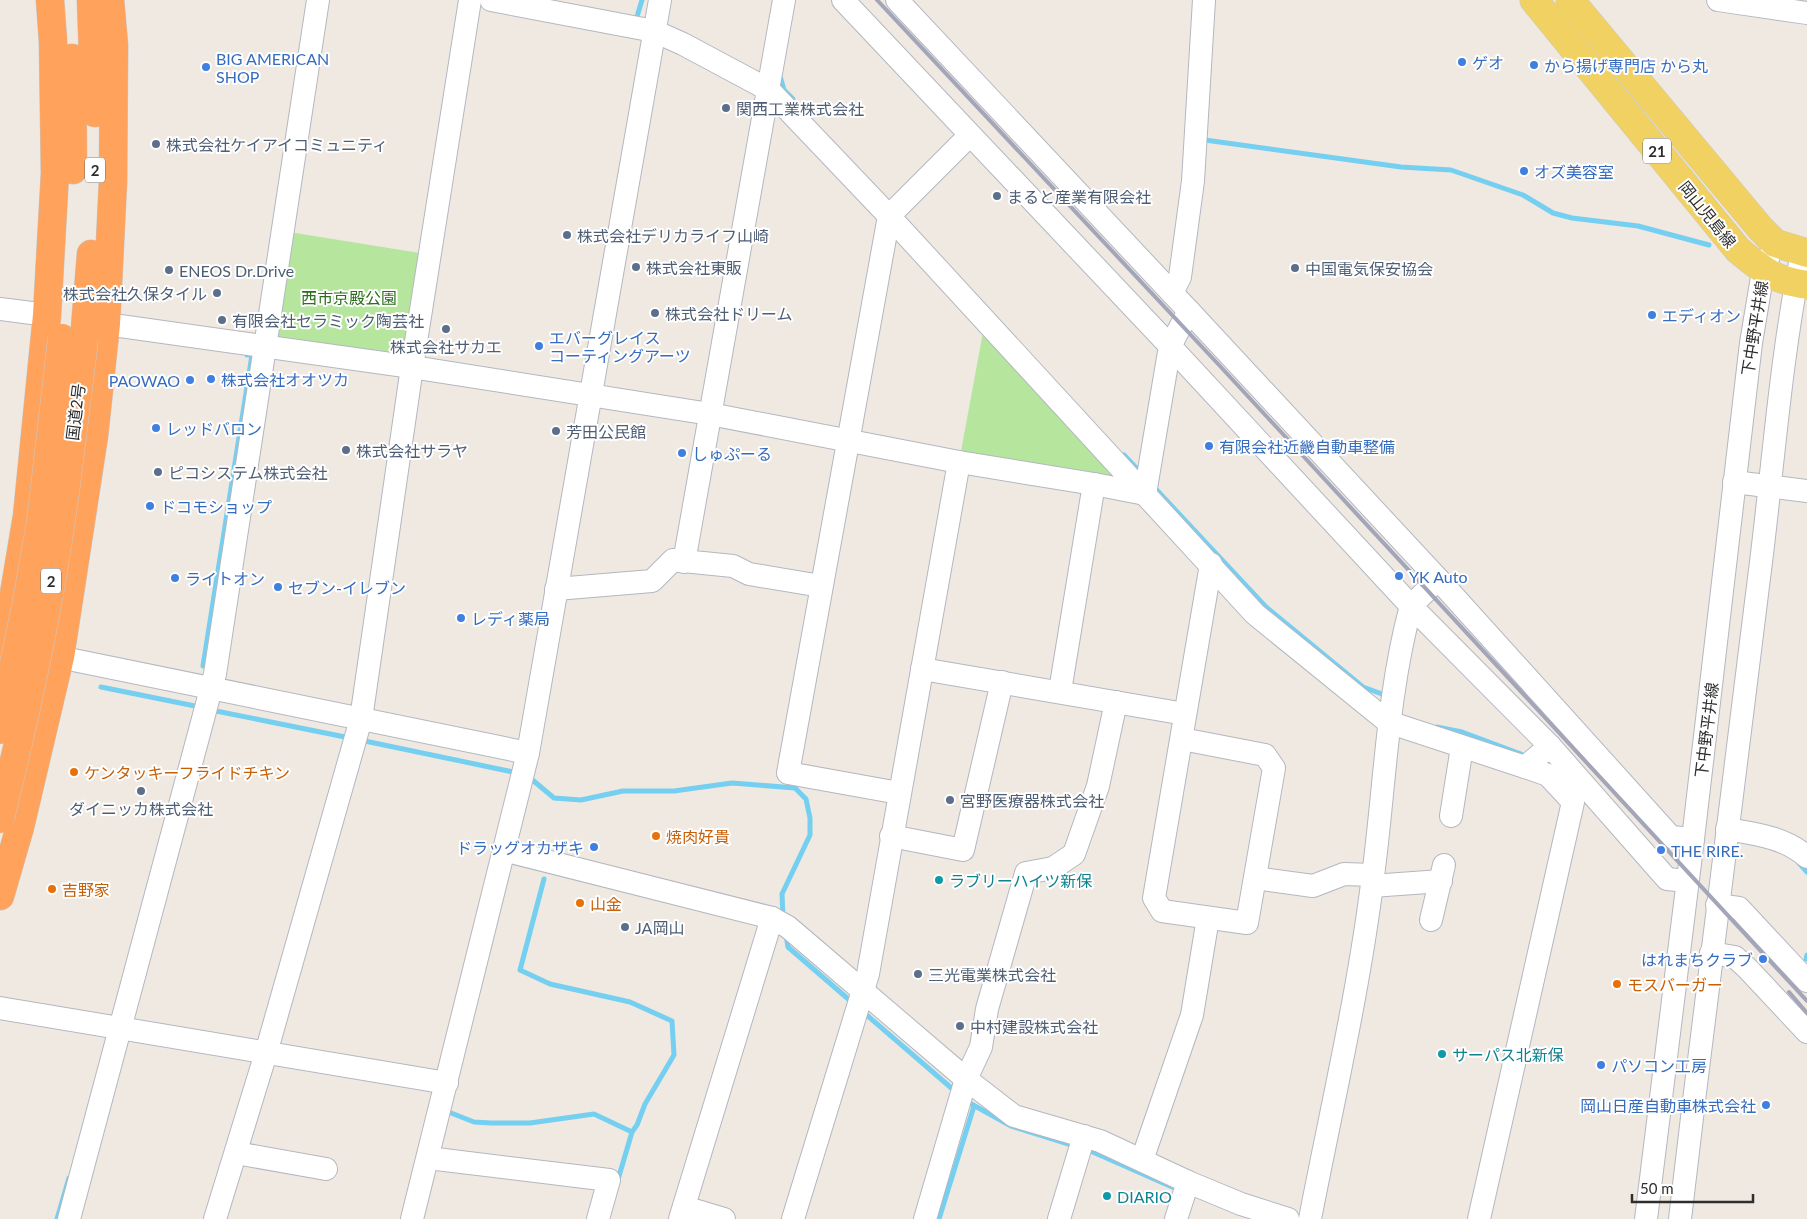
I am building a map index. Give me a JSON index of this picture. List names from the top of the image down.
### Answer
{
  "streets": {
    "highway": ["2", "国道2号"],
    "main road": ["21", "岡山児島線"],
    "street": ["下中野平井線"]
  },
  "crossings": [
    ["岡山児島線", "下中野平井線"]
  ],
  "parks": ["西市京殿公園"],
  "places": [
    "ゲオ",
    "から揚げ専門店 から丸",
    "BIG AMERICAN SHOP",
    "関西工業株式会社",
    "株式会社ケイアイコミュニティ",
    "オズ美容室",
    "まると産業有限会社",
    "株式会社デリカライフ山崎",
    "株式会社東販",
    "中国電気保安協会",
    "ENEOS Dr.Drive",
    "株式会社久保タイル",
    "株式会社ドリーム",
    "エディオン",
    "有限会社セラミック陶芸社",
    "株式会社サカエ",
    "エバーグレイス コーティングアーツ",
    "株式会社オオツカ",
    "PAOWAO",
    "レッドバロン",
    "芳田公民館",
    "有限会社近畿自動車整備",
    "株式会社サラヤ",
    "しゅぷーる",
    "ピコシステム株式会社",
    "ドコモショップ",
    "YK Auto",
    "ライトオン",
    "セブン-イレブン",
    "レディ薬局",
    "ケンタッキーフライドチキン",
    "ダイニッカ株式会社",
    "宮野医療器株式会社",
    "焼肉好貴",
    "ドラッグオカザキ",
    "THE RIRE.",
    "ラブリーハイツ新保",
    "吉野家",
    "山金",
    "JA岡山",
    "はれまちクラブ",
    "三光電業株式会社",
    "モスバーガー",
    "中村建設株式会社",
    "サーパス北新保",
    "パソコン工房",
    "岡山日産自動車株式会社",
    "DIARIO"
  ],
  "scale_bar": "50 m"
}
